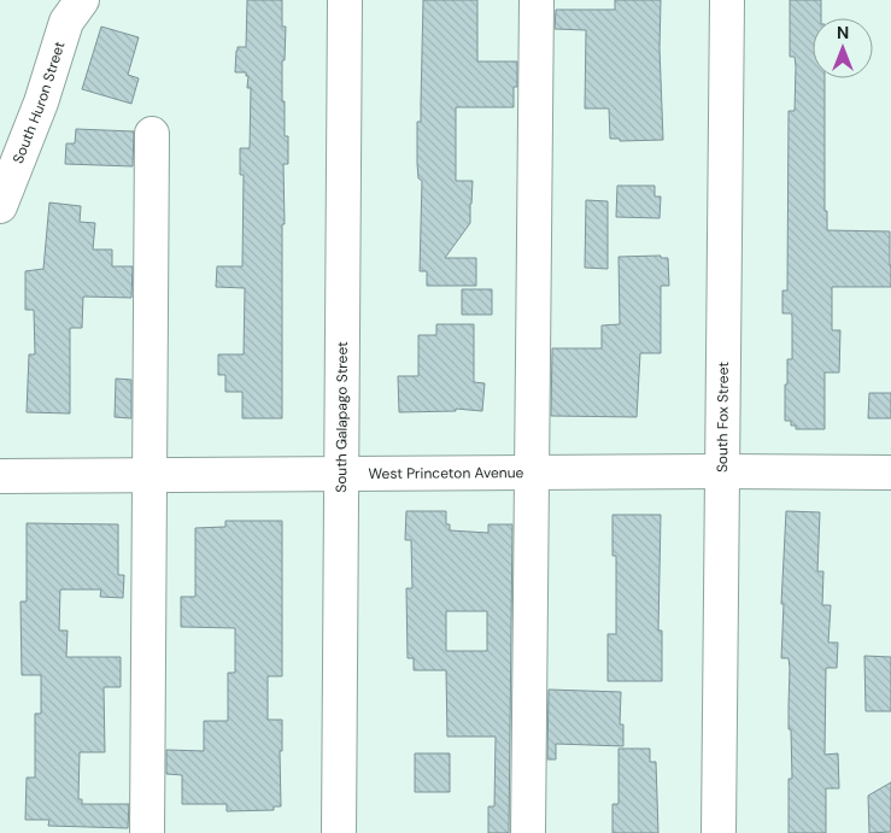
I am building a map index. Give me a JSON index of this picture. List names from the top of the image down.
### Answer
{
  "streets": {
    "street": [
      "South Huron Street",
      "South Galapago Street",
      "South Fox Street",
      "West Princeton Avenue"
    ]
  },
  "crossings": [
    ["South Galapago Street", "West Princeton Avenue"],
    ["South Fox Street", "West Princeton Avenue"]
  ],
  "north": "top"
}
